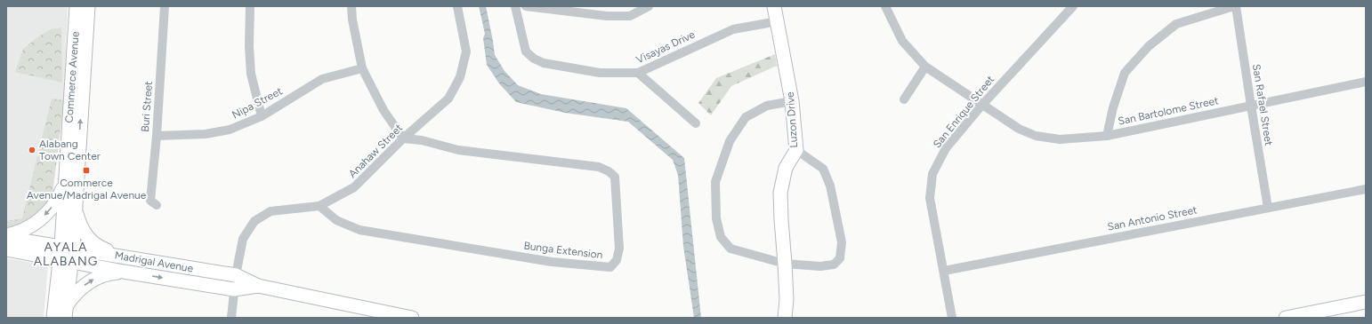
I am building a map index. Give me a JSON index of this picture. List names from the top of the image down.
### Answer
{
  "streets": {
    "street": [
      "Visayas Drive",
      "Commerce Avenue",
      "Nipa Street",
      "San Rafael Street",
      "Buri Street",
      "San Bartolome Street",
      "San Enrique Street",
      "Luzon Drive",
      "Anahaw Street",
      "San Antonio Street",
      "Bunga Extension",
      "Madrigal Avenue"
    ]
  },
  "crossings": [
    ["Visayas Drive", "Luzon Drive"],
    ["Commerce Avenue", "Madrigal Avenue"],
    ["Nipa Street", "Buri Street"],
    ["San Rafael Street", "San Bartolome Street"],
    ["San Rafael Street", "San Antonio Street"],
    ["San Bartolome Street", "San Enrique Street"],
    ["San Enrique Street", "San Antonio Street"],
    ["Anahaw Street", "Bunga Extension"],
    ["Anahaw Street", "Madrigal Avenue"]
  ],
  "districts": ["AYALA ALABANG"],
  "places": {
    "other": ["Alabang Town Center"],
    "transit": ["Commerce Avenue/Madrigal Avenue"]
  }
}
